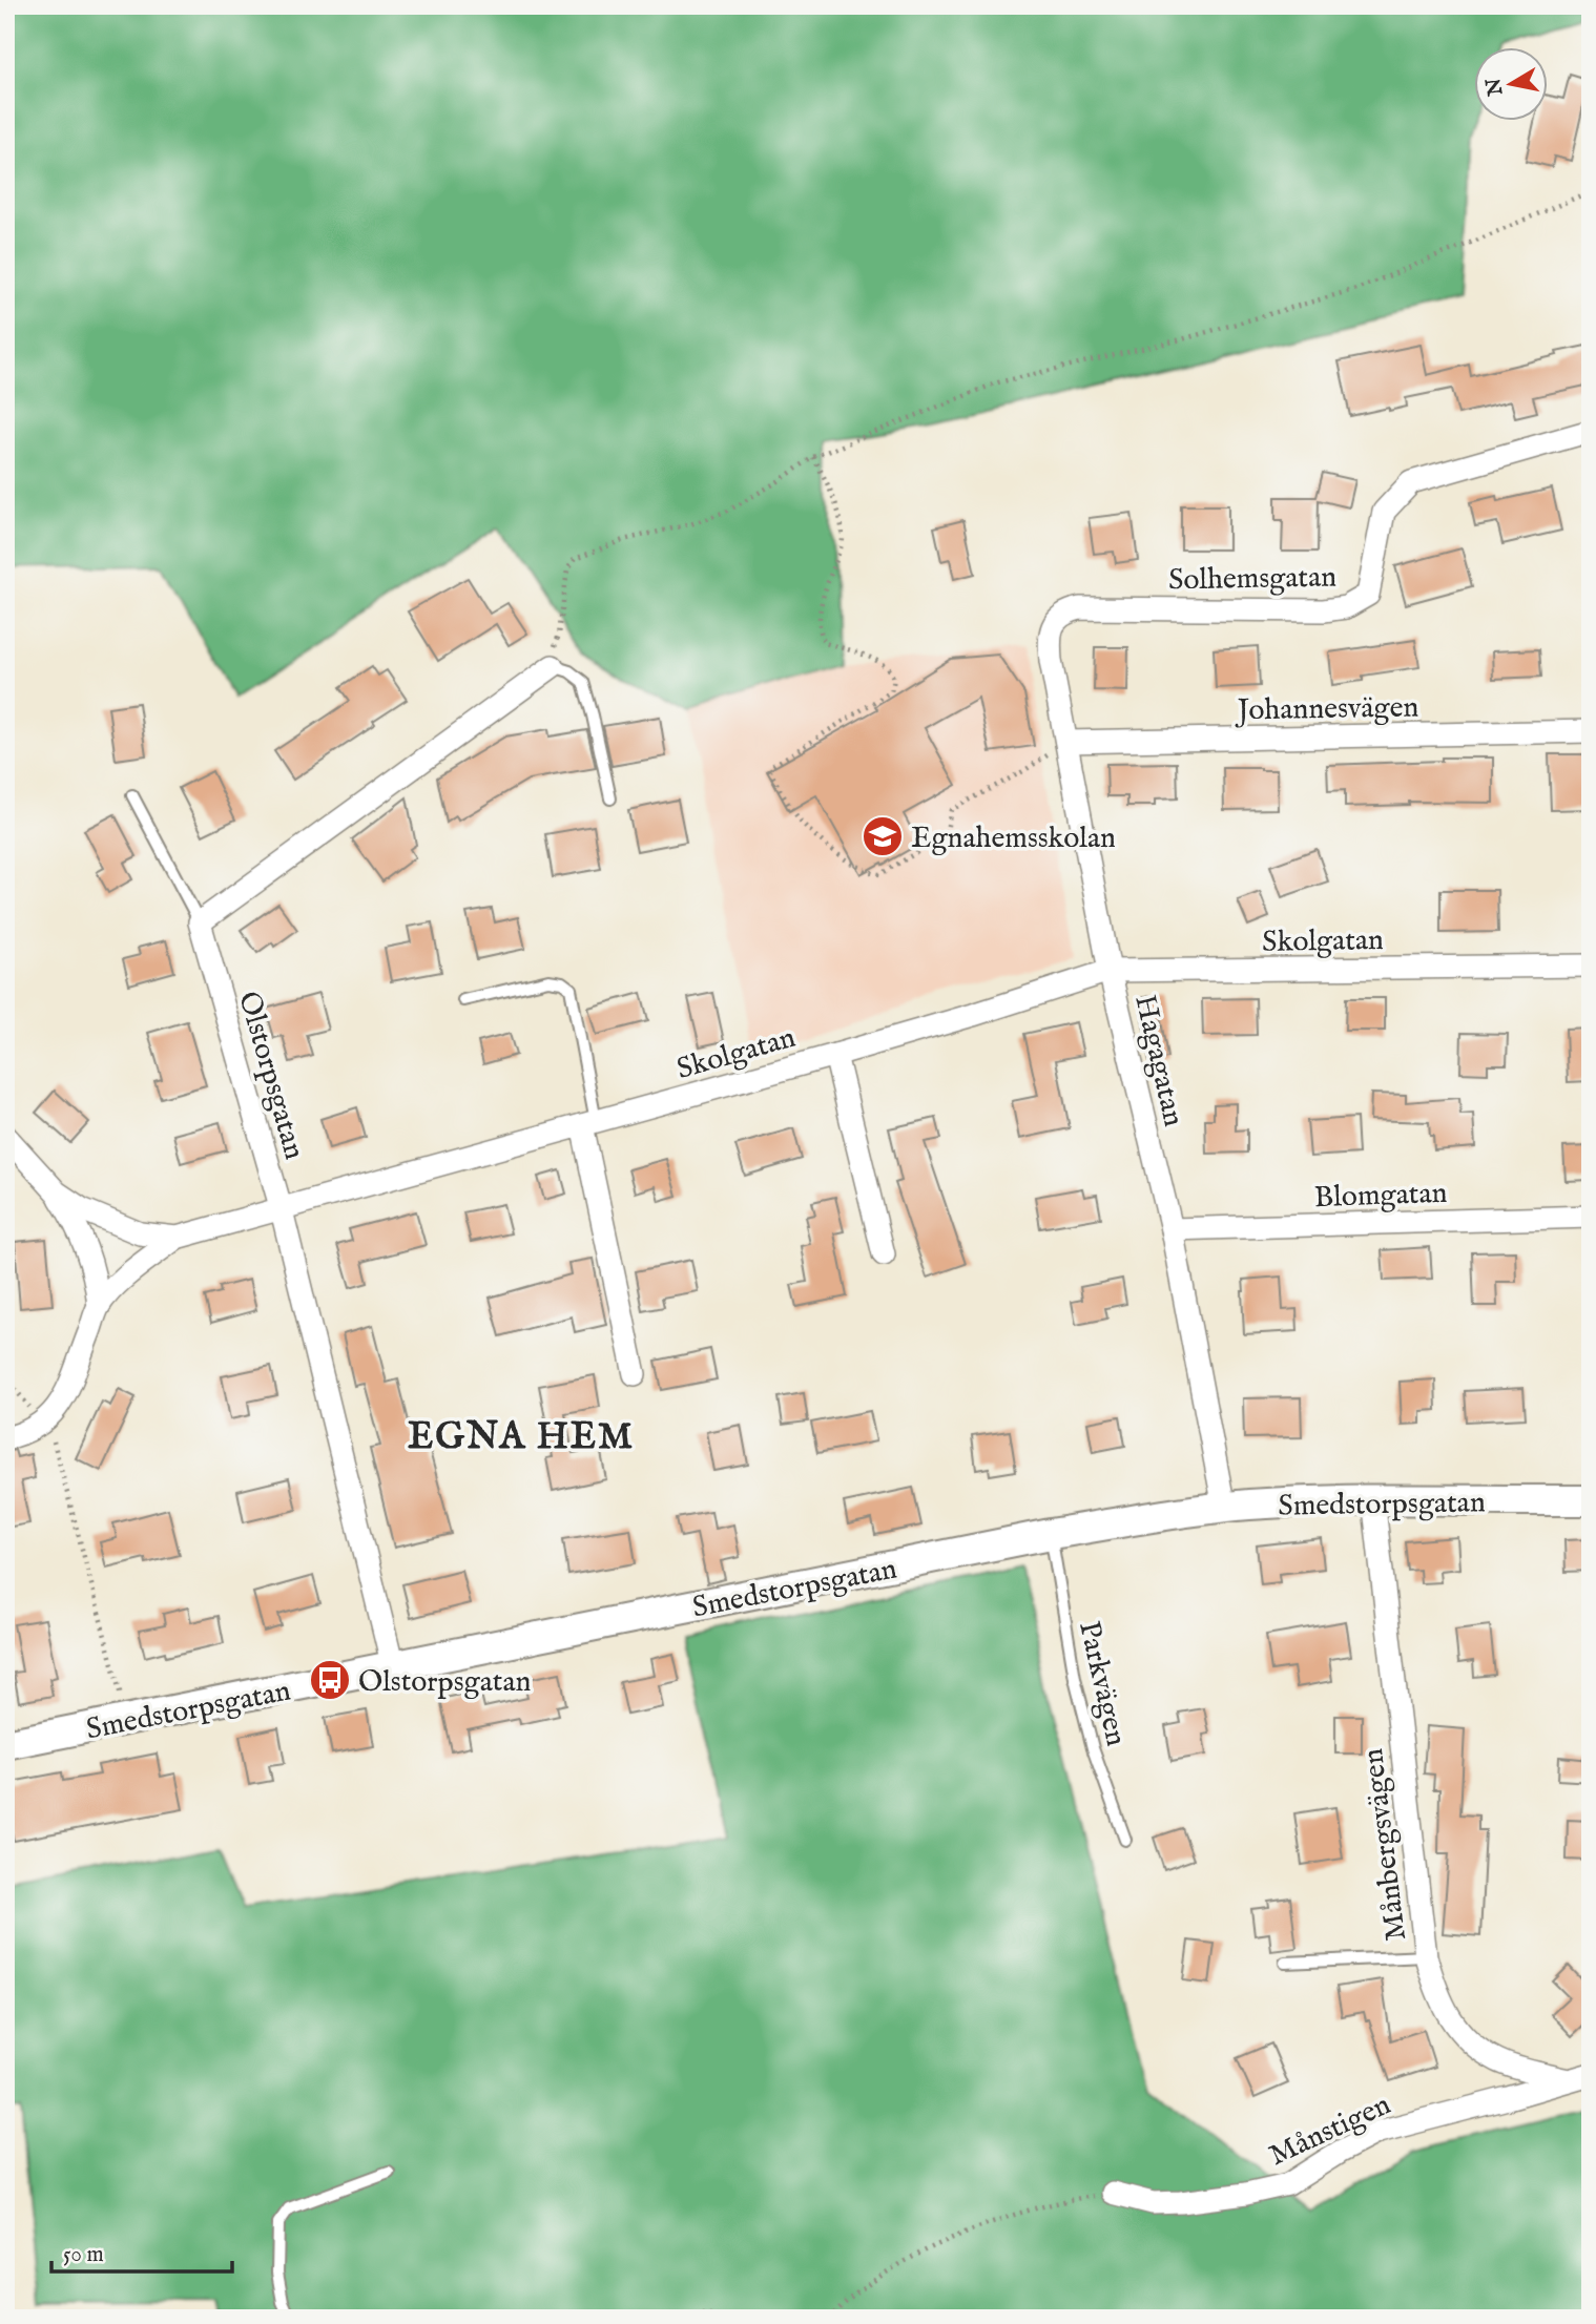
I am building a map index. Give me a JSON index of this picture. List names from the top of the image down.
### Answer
{
  "streets": {
    "street": [
      "Solhemsgatan",
      "Johannesvägen",
      "Skolgatan",
      "Hagagatan",
      "Olstorpsgatan",
      "Blomgatan",
      "Smedstorpsgatan",
      "Månbergsvägen",
      "Månstigen"
    ],
    "lane": ["Parkvägen"]
  },
  "crossings": [
    ["Solhemsgatan", "Hagagatan"],
    ["Johannesvägen", "Hagagatan"],
    ["Skolgatan", "Hagagatan"],
    ["Skolgatan", "Olstorpsgatan"],
    ["Hagagatan", "Blomgatan"],
    ["Hagagatan", "Smedstorpsgatan"],
    ["Olstorpsgatan", "Smedstorpsgatan"],
    ["Smedstorpsgatan", "Parkvägen"],
    ["Smedstorpsgatan", "Månbergsvägen"],
    ["Månbergsvägen", "Månstigen"]
  ],
  "districts": ["EGNA HEM"],
  "places": {
    "school or university": ["Egnahemsskolan"],
    "bus stop": ["Olstorpsgatan"]
  },
  "scale_bar": "50 m",
  "north": "left"
}
